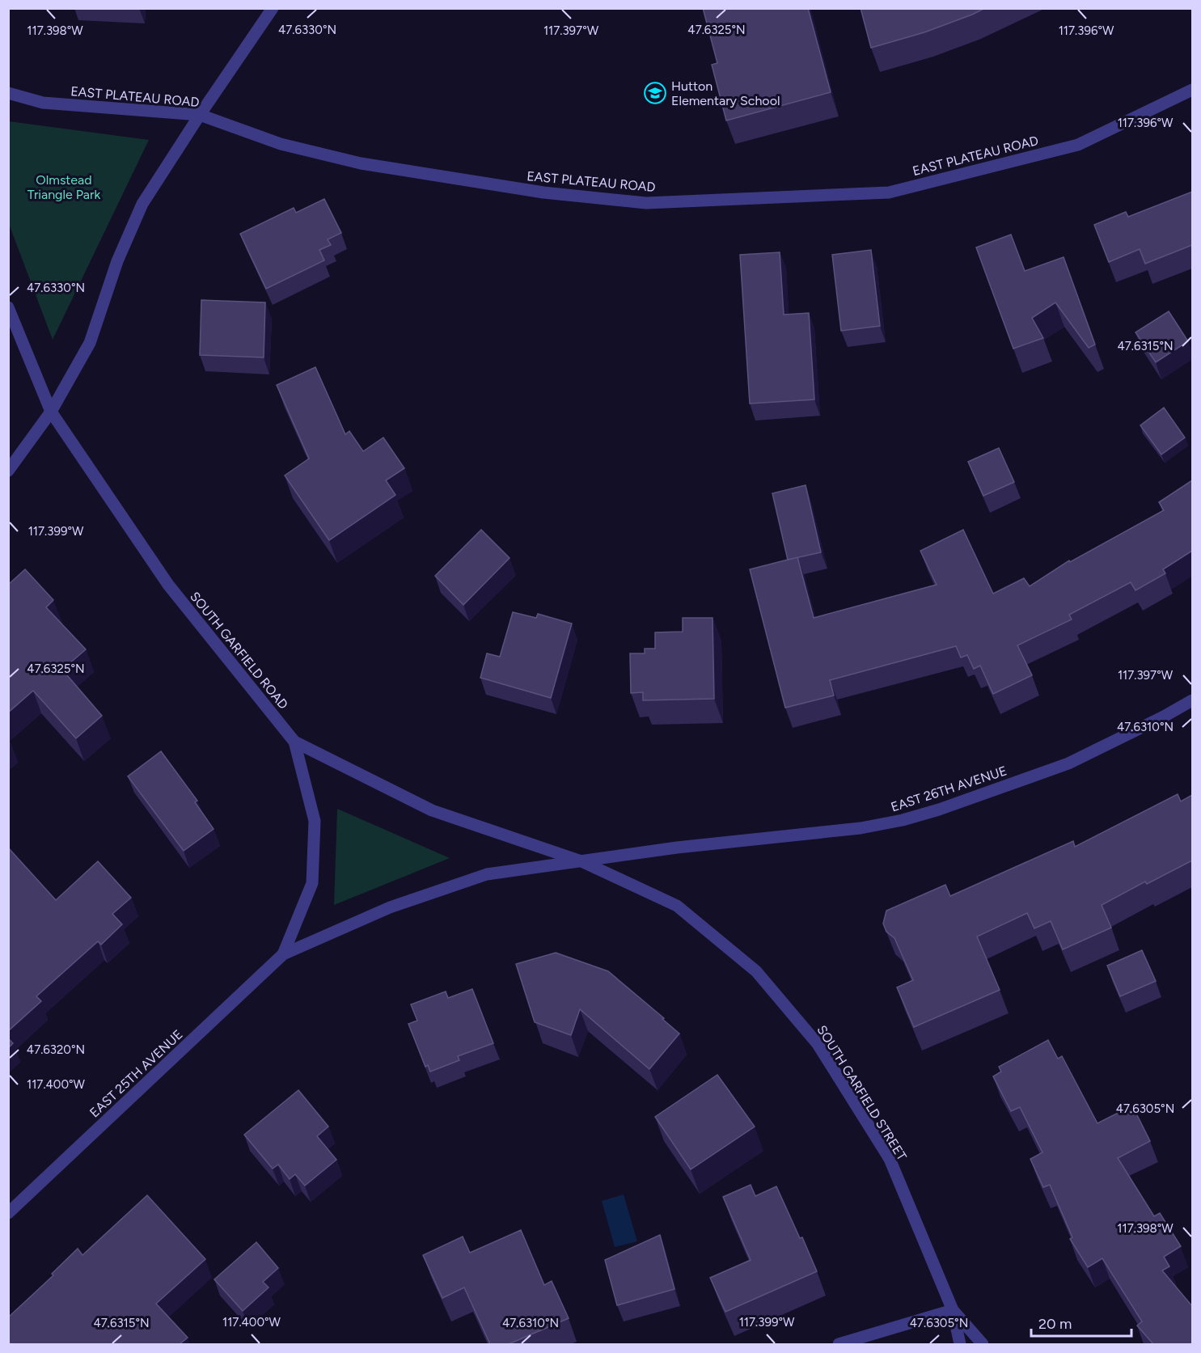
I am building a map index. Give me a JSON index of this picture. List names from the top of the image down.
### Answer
{
  "streets": {
    "street": [
      "EAST PLATEAU ROAD",
      "SOUTH GARFIELD ROAD",
      "EAST 26TH AVENUE",
      "EAST 25TH AVENUE",
      "SOUTH GARFIELD STREET"
    ]
  },
  "crossings": [
    ["SOUTH GARFIELD ROAD", "EAST 26TH AVENUE"],
    ["SOUTH GARFIELD ROAD", "EAST 25TH AVENUE"],
    ["SOUTH GARFIELD ROAD", "SOUTH GARFIELD STREET"],
    ["EAST 26TH AVENUE", "EAST 25TH AVENUE"],
    ["EAST 26TH AVENUE", "SOUTH GARFIELD STREET"],
    ["EAST 25TH AVENUE", "SOUTH GARFIELD STREET"]
  ],
  "parks": ["Olmstead Triangle Park"],
  "places": {
    "school or university": ["Hutton Elementary School"]
  },
  "scale_bar": "20 m",
  "coordinates": [
    "47.6325°N",
    "47.6330°N",
    "117.398°W",
    "117.397°W",
    "117.396°W",
    "47.6315°N",
    "117.399°W",
    "47.6310°N",
    "47.6320°N",
    "117.400°W",
    "47.6305°N"
  ]
}
